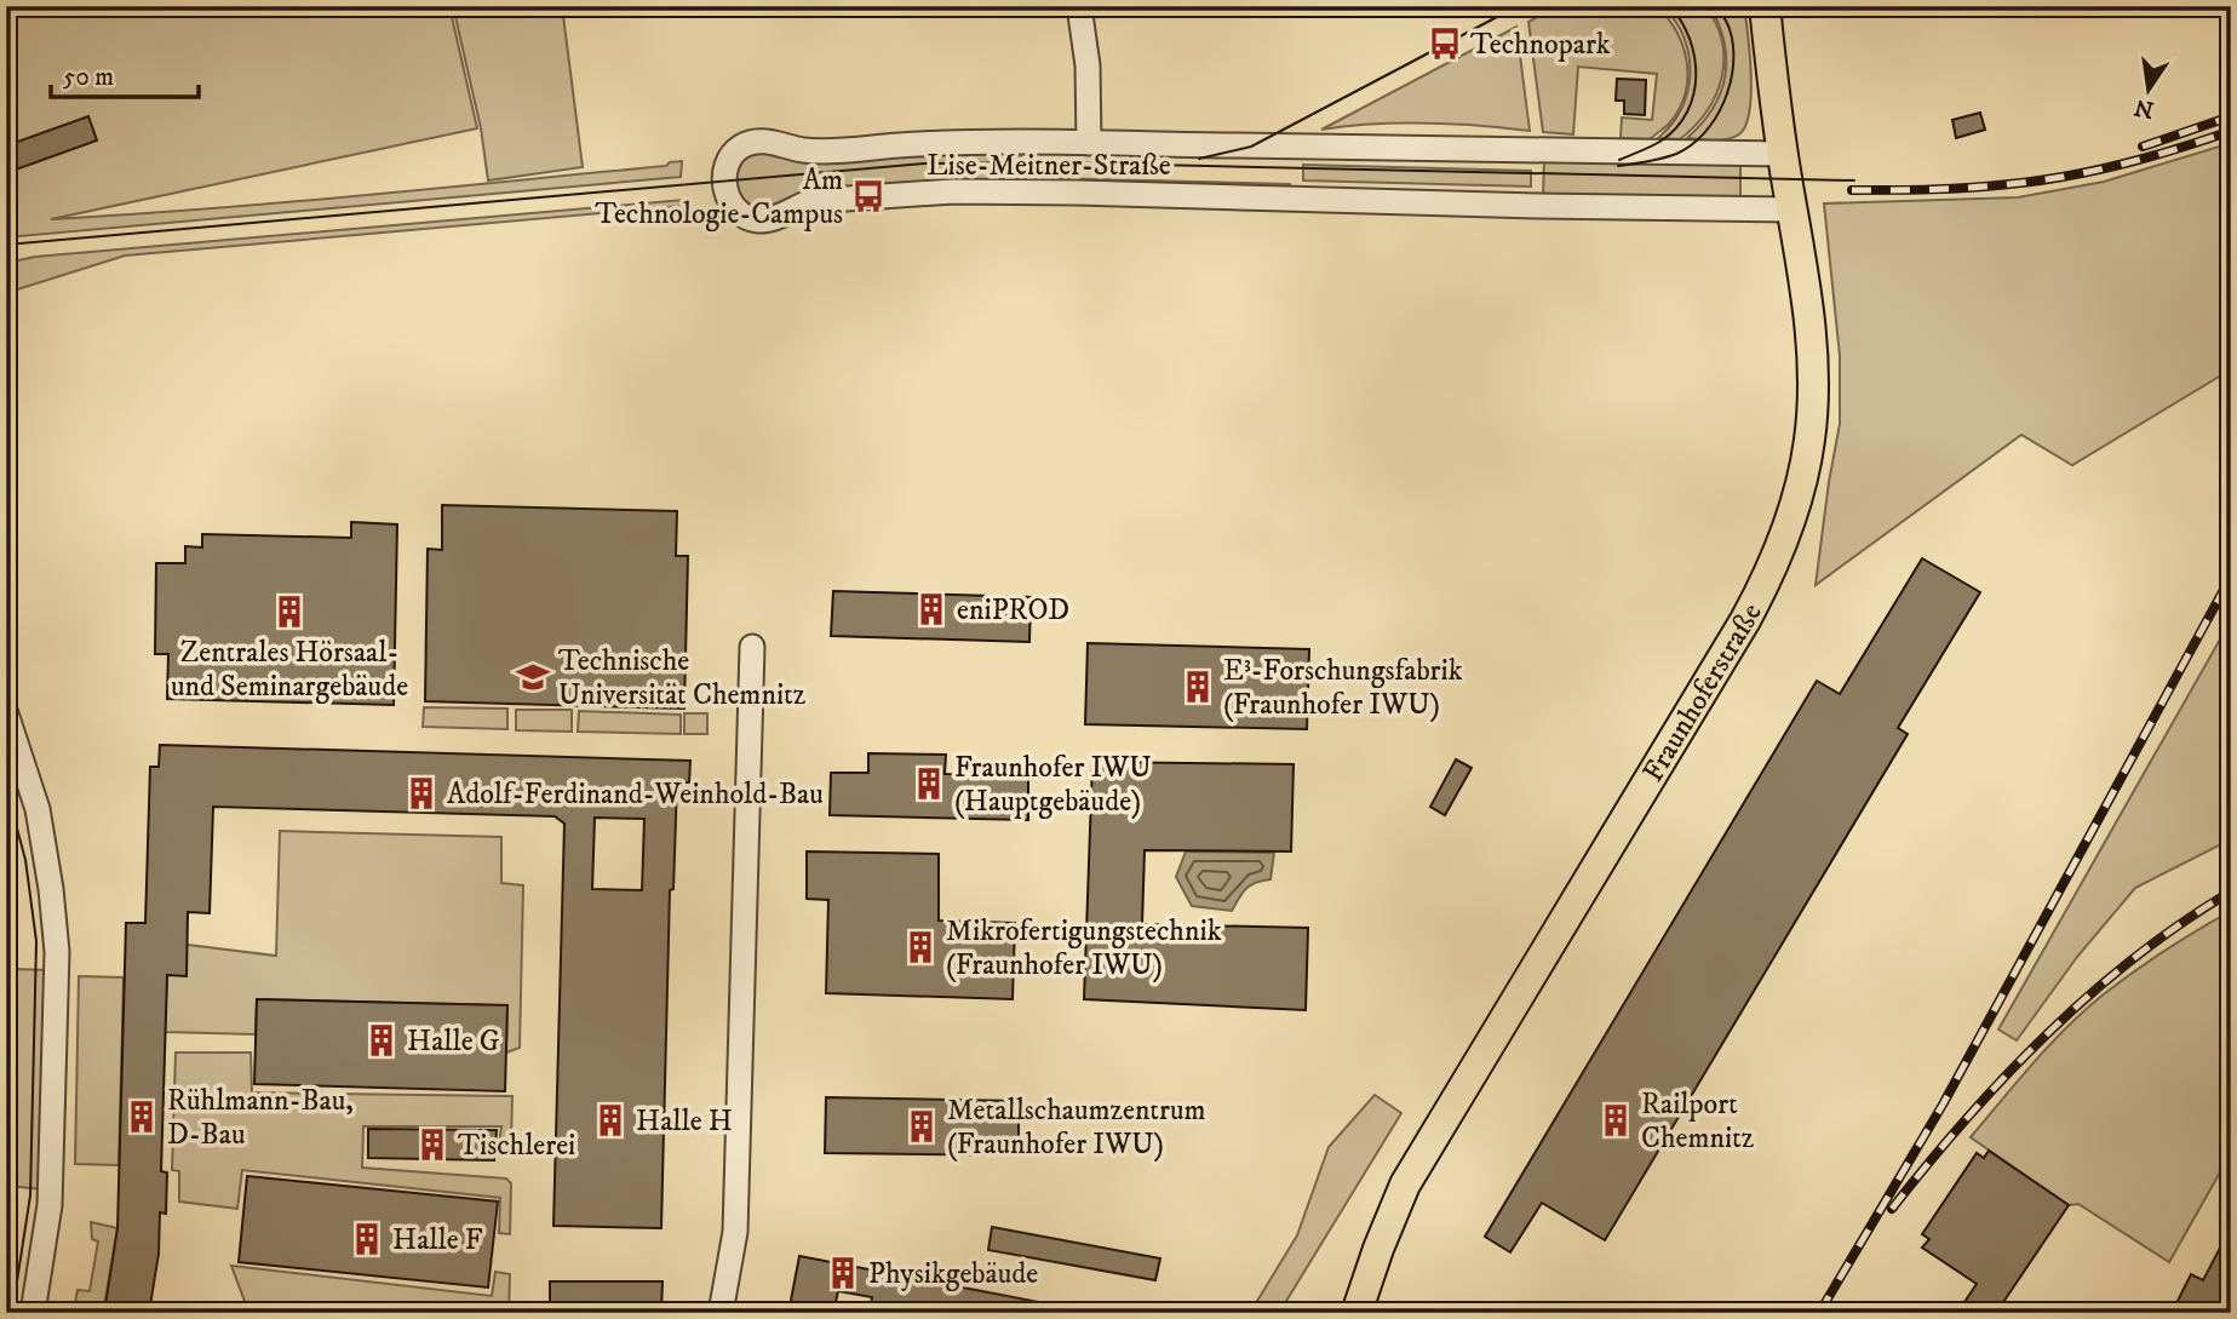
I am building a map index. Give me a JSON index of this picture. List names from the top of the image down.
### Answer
{
  "streets": {
    "main road": ["Fraunhoferstraße"],
    "street": ["Lise-Meitner-Straße"]
  },
  "crossings": [
    ["Lise-Meitner-Straße", "Fraunhoferstraße"]
  ],
  "places": {
    "bus stop": ["Technopark", "Am Technologie-Campus"],
    "building": [
      "eniPROD",
      "Zentrales Hörsaal- und Seminargebäude",
      "E³-Forschungsfabrik (Fraunhofer IWU)",
      "Fraunhofer IWU (Hauptgebäude)",
      "Adolf-Ferdinand-Weinhold-Bau",
      "Mikrofertigungstechnik (Fraunhofer IWU)",
      "Halle G",
      "Rühlmann-Bau, D-Bau",
      "Halle H",
      "Railport Chemnitz",
      "Metallschaumzentrum (Fraunhofer IWU)",
      "Tischlerei",
      "Halle F",
      "Physikgebäude"
    ],
    "school or university": ["Technische Universität Chemnitz"]
  },
  "scale_bar": "50 m",
  "north": "bottom"
}
